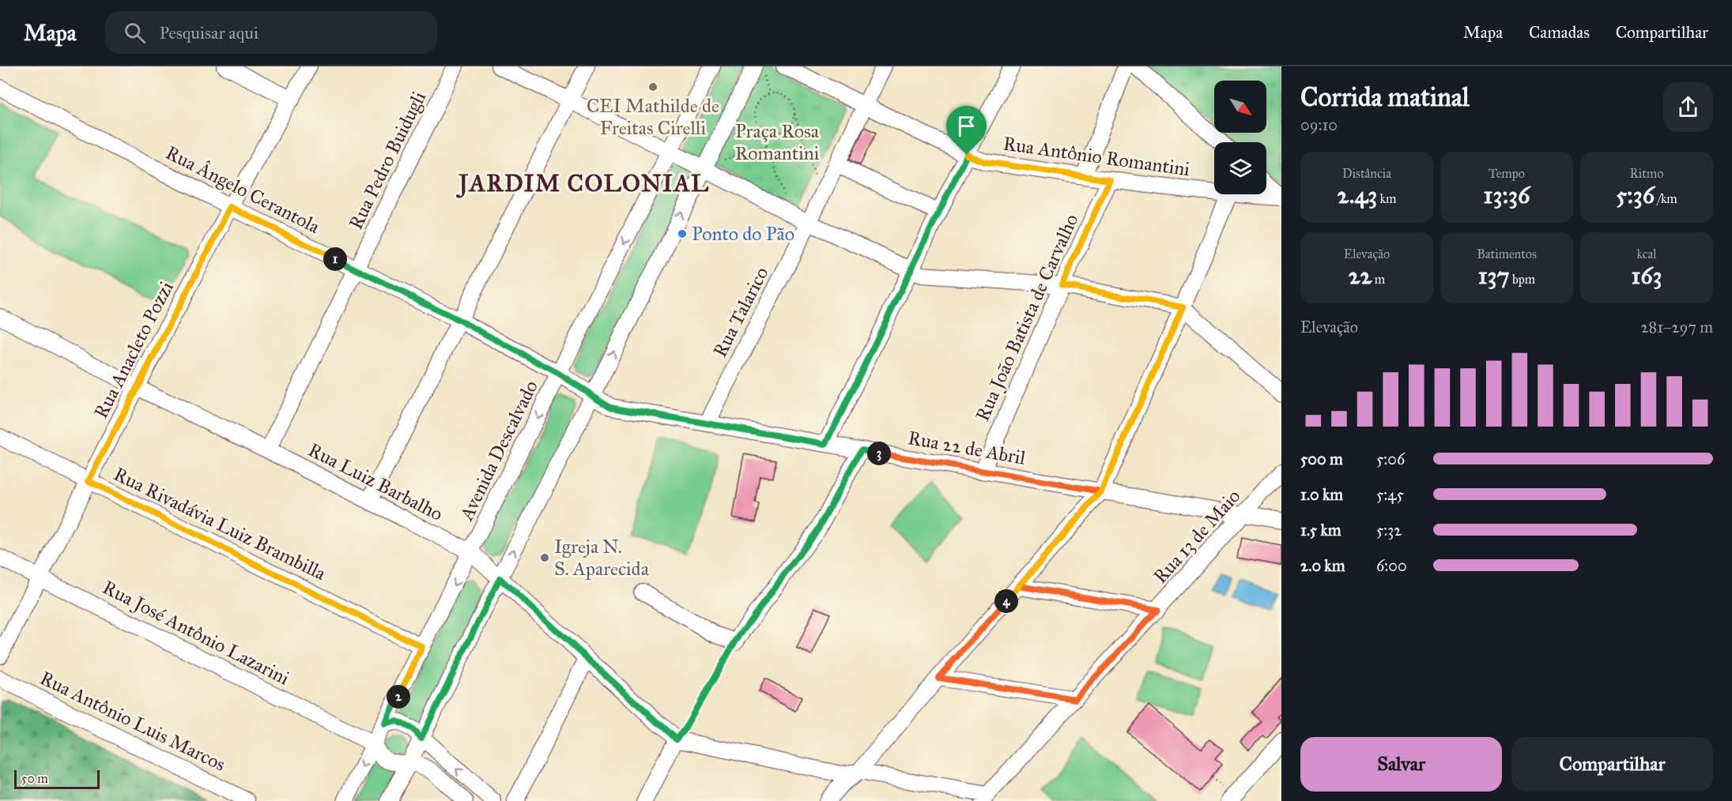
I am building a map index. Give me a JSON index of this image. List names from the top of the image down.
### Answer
{
  "streets": {
    "street": [
      "Rua Antônio Romantini",
      "Rua Pedro Buidugli",
      "Rua Ângelo Cerantola",
      "Rua Talarico",
      "Rua João Batista de Carvalho",
      "Rua Anacleto Pozzi",
      "Rua 22 de Abril",
      "Avenida Descalvado",
      "Rua Luiz Barbalho",
      "Rua Rivadávia Luiz Brambilla",
      "Rua 13 de Maio",
      "Rua José Antônio Lazarini",
      "Rua Antônio Luis Marcos"
    ]
  },
  "crossings": [
    ["Rua Antônio Romantini", "Rua Talarico"],
    ["Rua Antônio Romantini", "Rua João Batista de Carvalho"],
    ["Rua Pedro Buidugli", "Rua Ângelo Cerantola"],
    ["Rua Pedro Buidugli", "Rua Luiz Barbalho"],
    ["Rua Ângelo Cerantola", "Rua Anacleto Pozzi"],
    ["Rua Ângelo Cerantola", "Rua 22 de Abril"],
    ["Rua Ângelo Cerantola", "Avenida Descalvado"],
    ["Rua Talarico", "Rua 22 de Abril"],
    ["Rua João Batista de Carvalho", "Rua 22 de Abril"],
    ["Rua Anacleto Pozzi", "Rua Luiz Barbalho"],
    ["Rua Anacleto Pozzi", "Rua Rivadávia Luiz Brambilla"],
    ["Rua Anacleto Pozzi", "Rua José Antônio Lazarini"],
    ["Rua 22 de Abril", "Rua 13 de Maio"],
    ["Avenida Descalvado", "Rua Luiz Barbalho"],
    ["Avenida Descalvado", "Rua Rivadávia Luiz Brambilla"],
    ["Avenida Descalvado", "Rua José Antônio Lazarini"]
  ],
  "districts": ["JARDIM COLONIAL"],
  "parks": ["Praça Rosa Romantini"],
  "places": ["CEI Mathilde de Freitas Cirelli", "Ponto do Pão", "Igreja N. S. Aparecida"],
  "scale_bar": "50 m",
  "north": "bottom right",
  "page": {
    "header": "Mapa",
    "search": "Pesquisar aqui",
    "nav": ["Mapa", "Camadas", "Compartilhar"],
    "heading": ["Corrida matinal", "09:10"],
    "stats": [
      ["Distância", "2.43 km"],
      ["Tempo", "13:36"],
      ["Ritmo", "5:36 /km"],
      ["Elevação", "22 m"],
      ["Batimentos", "137 bpm"],
      ["kcal", "163"]
    ],
    "pins": [
      "1",
      "3",
      "4",
      "2"
    ],
    "chart": ["Elevação", "281–297 m"],
    "list": [
      {
        "name": "500 m",
        "note": "5:06"
      },
      {
        "name": "1.0 km",
        "note": "5:45"
      },
      {
        "name": "1.5 km",
        "note": "5:32"
      },
      {
        "name": "2.0 km",
        "note": "6:00"
      }
    ],
    "buttons": ["Salvar", "Compartilhar"],
    "scale": "50 m"
  }
}
